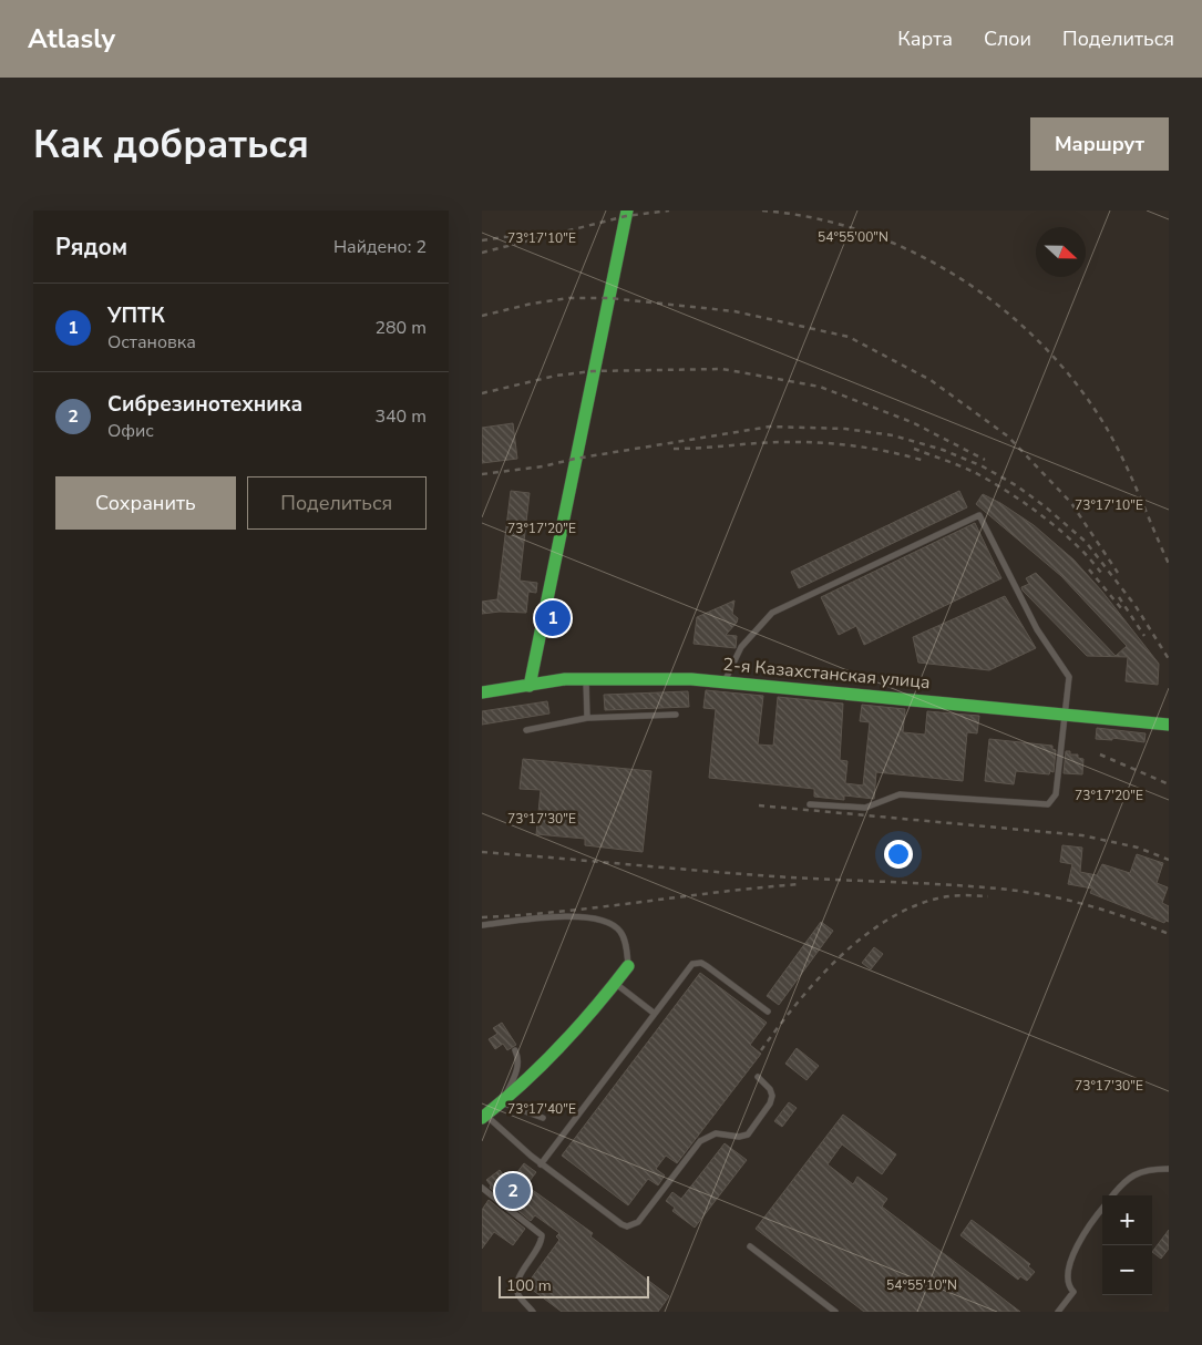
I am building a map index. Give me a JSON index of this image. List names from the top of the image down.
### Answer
{
  "streets": {
    "street": ["2-я Казахстанская улица"]
  },
  "scale_bar": "100 m",
  "north": "right",
  "page": {
    "header": "Atlasly",
    "nav": ["Карта", "Слои", "Поделиться"],
    "buttons": [
      "Маршрут",
      ["Сохранить", "Поделиться"]
    ],
    "title": "Как добраться",
    "heading": ["Рядом", "Найдено: 2"],
    "list": [
      {
        "mark": "1",
        "name": "УПТК",
        "note": "Остановка",
        "value": "280 m"
      },
      {
        "mark": "2",
        "name": "Сибрезинотехника",
        "note": "Офис",
        "value": "340 m"
      }
    ],
    "pins": ["1", "2"],
    "map_buttons": ["+", "−"],
    "scale": "100 m"
  },
  "coordinates": [
    "54°55'00\"N",
    "73°17'10\"E",
    "73°17'20\"E",
    "73°17'30\"E",
    "73°17'40\"E",
    "54°55'10\"N"
  ]
}
